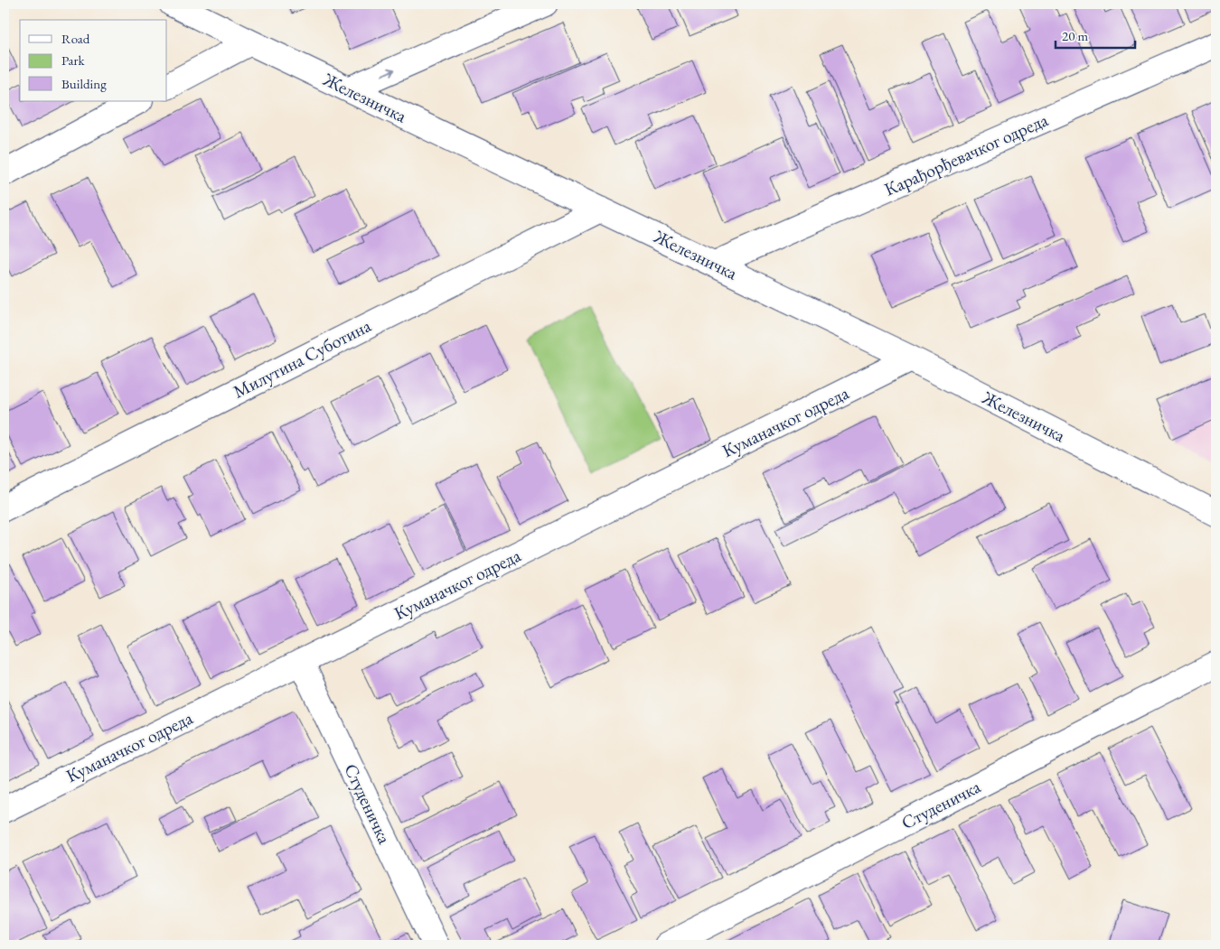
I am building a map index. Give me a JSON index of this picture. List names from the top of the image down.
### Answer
{
  "streets": {
    "street": [
      "Железничка",
      "Карађорђевачког одреда",
      "Милутина Суботина",
      "Куманачког одреда",
      "Студеничка"
    ]
  },
  "crossings": [
    ["Железничка", "Карађорђевачког одреда"],
    ["Железничка", "Милутина Суботина"],
    ["Железничка", "Куманачког одреда"],
    ["Куманачког одреда", "Студеничка"]
  ],
  "legend": ["Road", "Park", "Building"],
  "scale_bar": "20 m"
}
